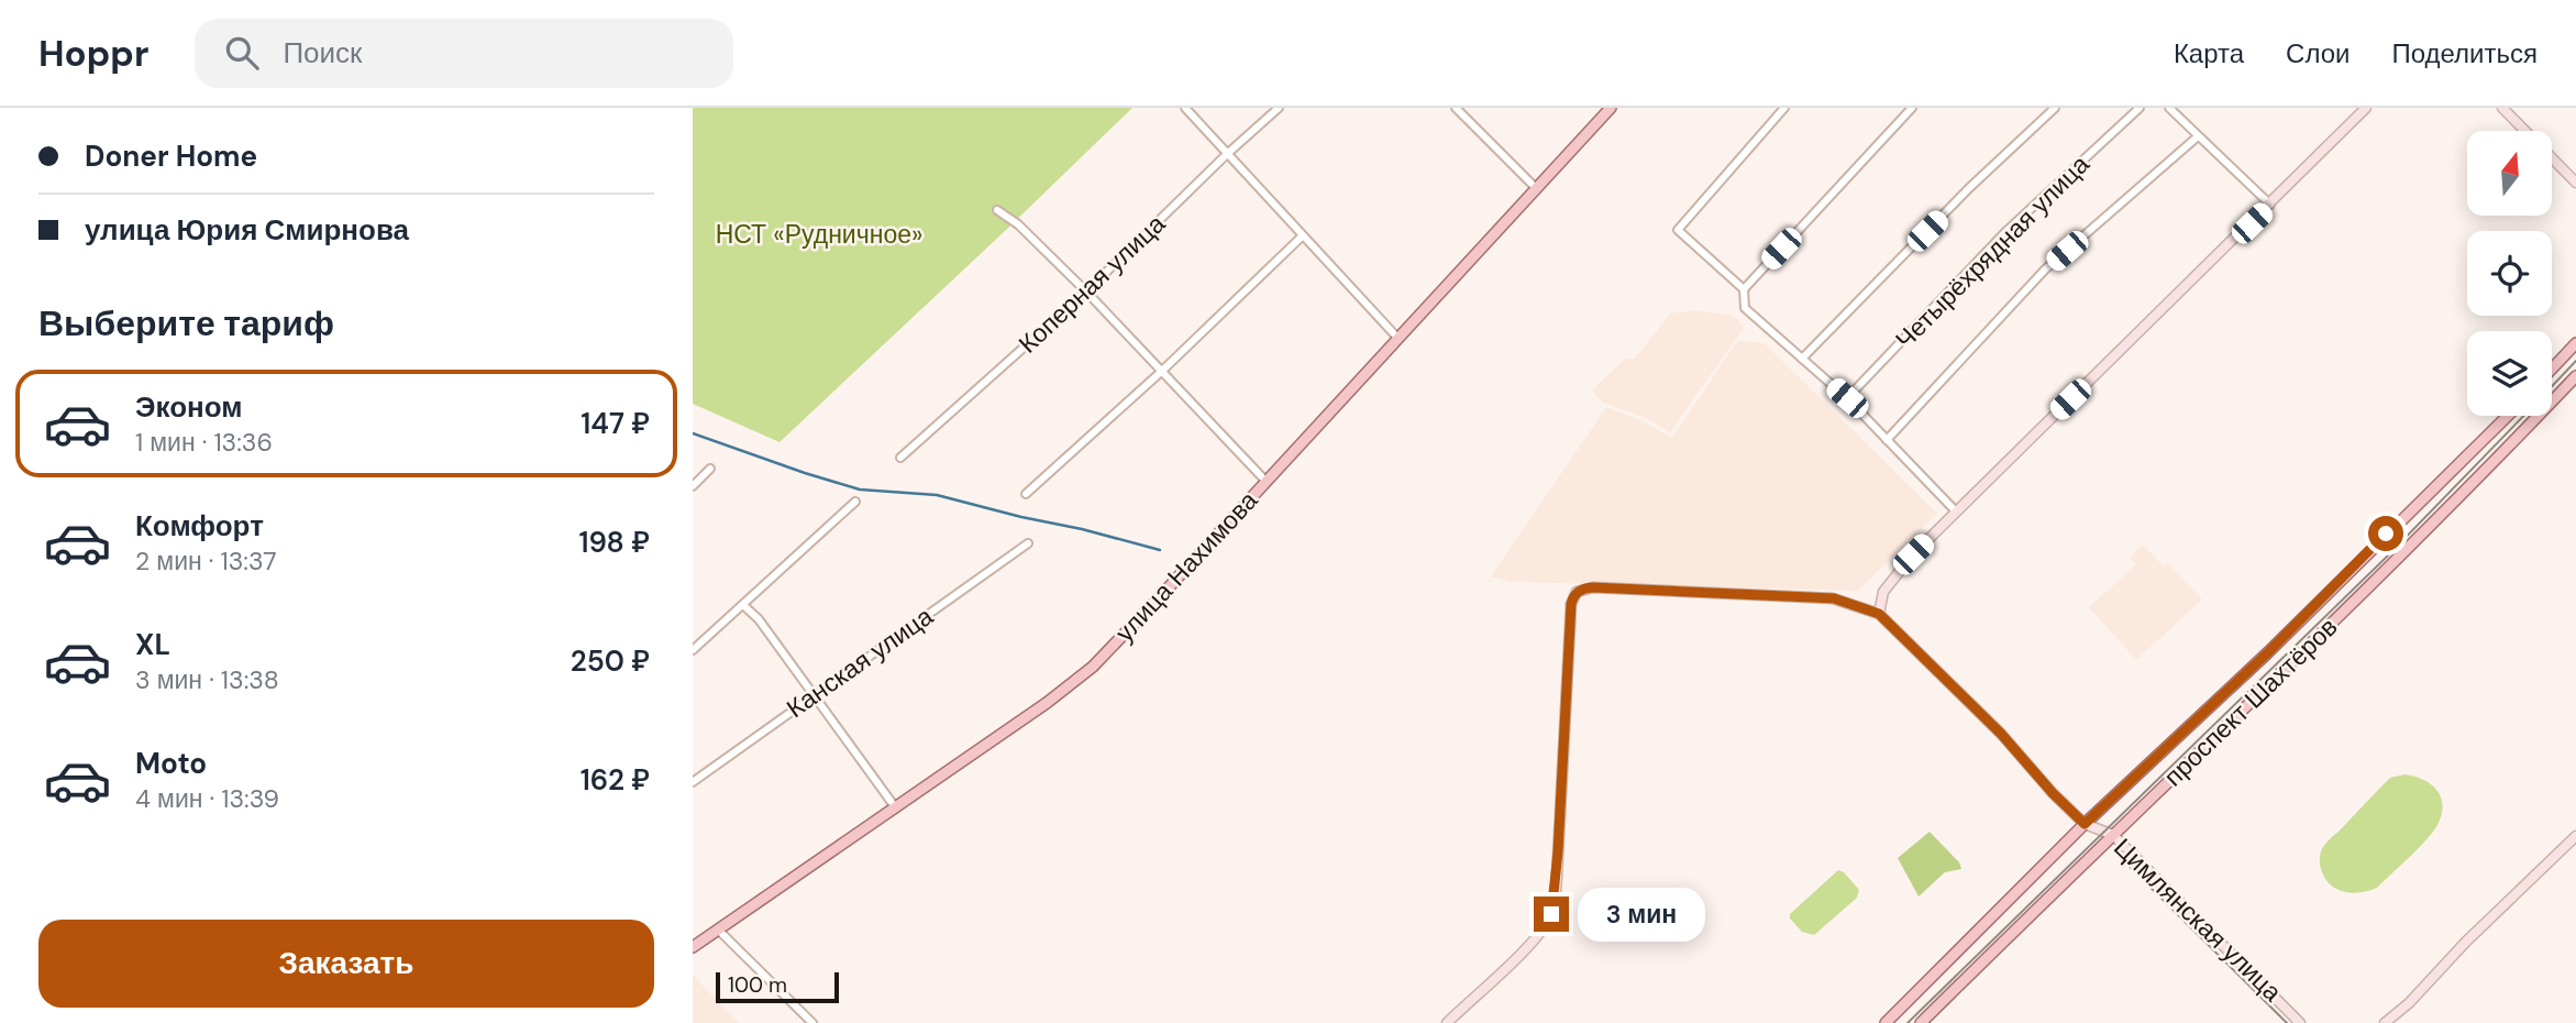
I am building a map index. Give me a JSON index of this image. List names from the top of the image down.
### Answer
{
  "streets": {
    "main road": ["улица Нахимова", "проспект Шахтёров"],
    "street": [
      "Четырёхрядная улица",
      "Коперная улица",
      "Канская улица",
      "Цимлянская улица"
    ]
  },
  "crossings": [
    ["проспект Шахтёров", "Цимлянская улица"]
  ],
  "parks": ["НСТ «Рудничное»"],
  "scale_bar": "100 m",
  "north": "top",
  "page": {
    "header": "Hoppr",
    "search": "Поиск",
    "nav": ["Карта", "Слои", "Поделиться"],
    "banner": ["Doner Home", "улица Юрия Смирнова"],
    "heading": "Выберите тариф",
    "list": [
      {
        "name": "Эконом",
        "note": "1 мин · 13:36",
        "value": "147 ₽"
      },
      {
        "name": "Комфорт",
        "note": "2 мин · 13:37",
        "value": "198 ₽"
      },
      {
        "name": "XL",
        "note": "3 мин · 13:38",
        "value": "250 ₽"
      },
      {
        "name": "Moto",
        "note": "4 мин · 13:39",
        "value": "162 ₽"
      }
    ],
    "bubble": "3 мин",
    "buttons": "Заказать",
    "scale": "100 m"
  }
}
